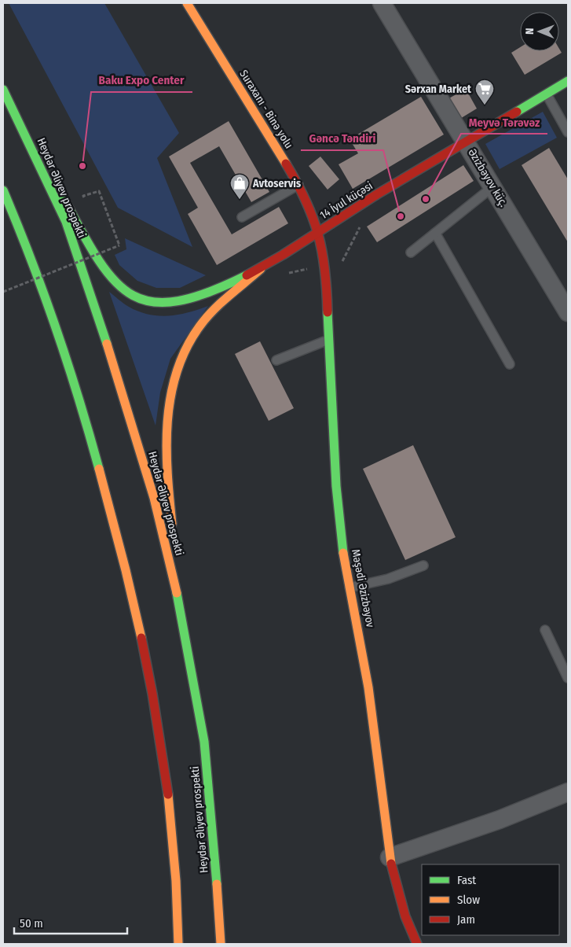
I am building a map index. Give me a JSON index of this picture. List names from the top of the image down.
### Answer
{
  "streets": {
    "main road": [
      "Suraxanı - Binə yolu",
      "Heydər Əliyev prospekti",
      "14 İyul küçəsi",
      "Məşədi Əzizbəyov"
    ],
    "street": ["Əzizbəyov küç."]
  },
  "crossings": [
    ["Suraxanı - Binə yolu", "14 İyul küçəsi"],
    ["Suraxanı - Binə yolu", "Məşədi Əzizbəyov"],
    ["Əzizbəyov küç.", "14 İyul küçəsi"],
    ["14 İyul küçəsi", "Məşədi Əzizbəyov"]
  ],
  "places": {
    "supermarket": ["Sərxan Market"],
    "other": ["Baku Expo Center", "Meyvə Tərəvəz", "Gəncə Təndiri"],
    "shop": ["Avtoservis"]
  },
  "legend": ["Fast", "Slow", "Jam"],
  "scale_bar": "50 m",
  "north": "left"
}
